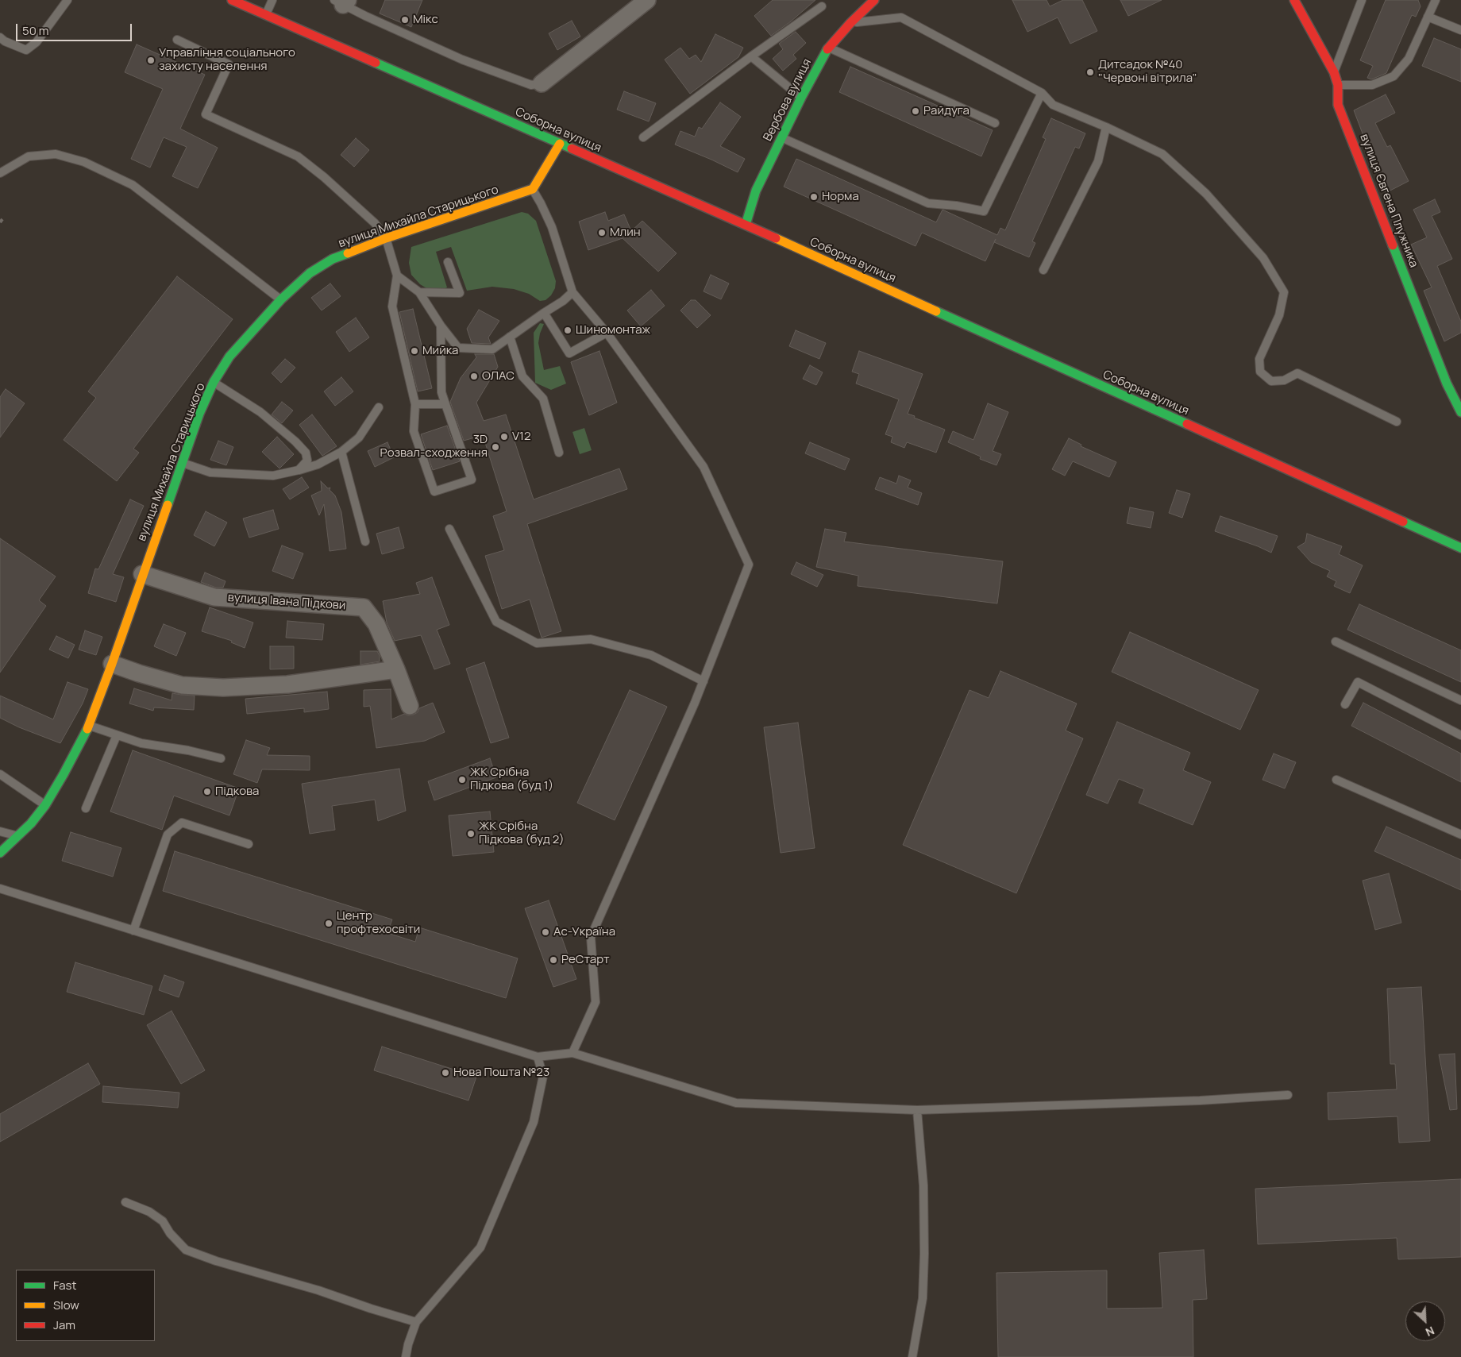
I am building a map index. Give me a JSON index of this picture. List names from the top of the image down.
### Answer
{
  "streets": {
    "street": [
      "Вербова вулиця",
      "Соборна вулиця",
      "вулиця Євгена Плужника",
      "вулиця Михайла Старицького",
      "вулиця Івана Підкови"
    ]
  },
  "crossings": [
    ["Вербова вулиця", "Соборна вулиця"],
    ["вулиця Михайла Старицького", "вулиця Івана Підкови"]
  ],
  "places": [
    "Мікс",
    "Управління соціального захисту населення",
    "Дитсадок №40 \"Червоні вітрила\"",
    "Райдуга",
    "Норма",
    "Млин",
    "Шиномонтаж",
    "Мийка",
    "ОЛАС",
    "V12",
    "3D Розвал-сходження",
    "ЖК Срібна Підкова (буд 1)",
    "Підкова",
    "ЖК Срібна Підкова (буд 2)",
    "Центр профтехосвіти",
    "Ас-Україна",
    "РеСтарт",
    "Нова Пошта №23"
  ],
  "legend": ["Fast", "Slow", "Jam"],
  "scale_bar": "50 m",
  "north": "bottom right"
}
